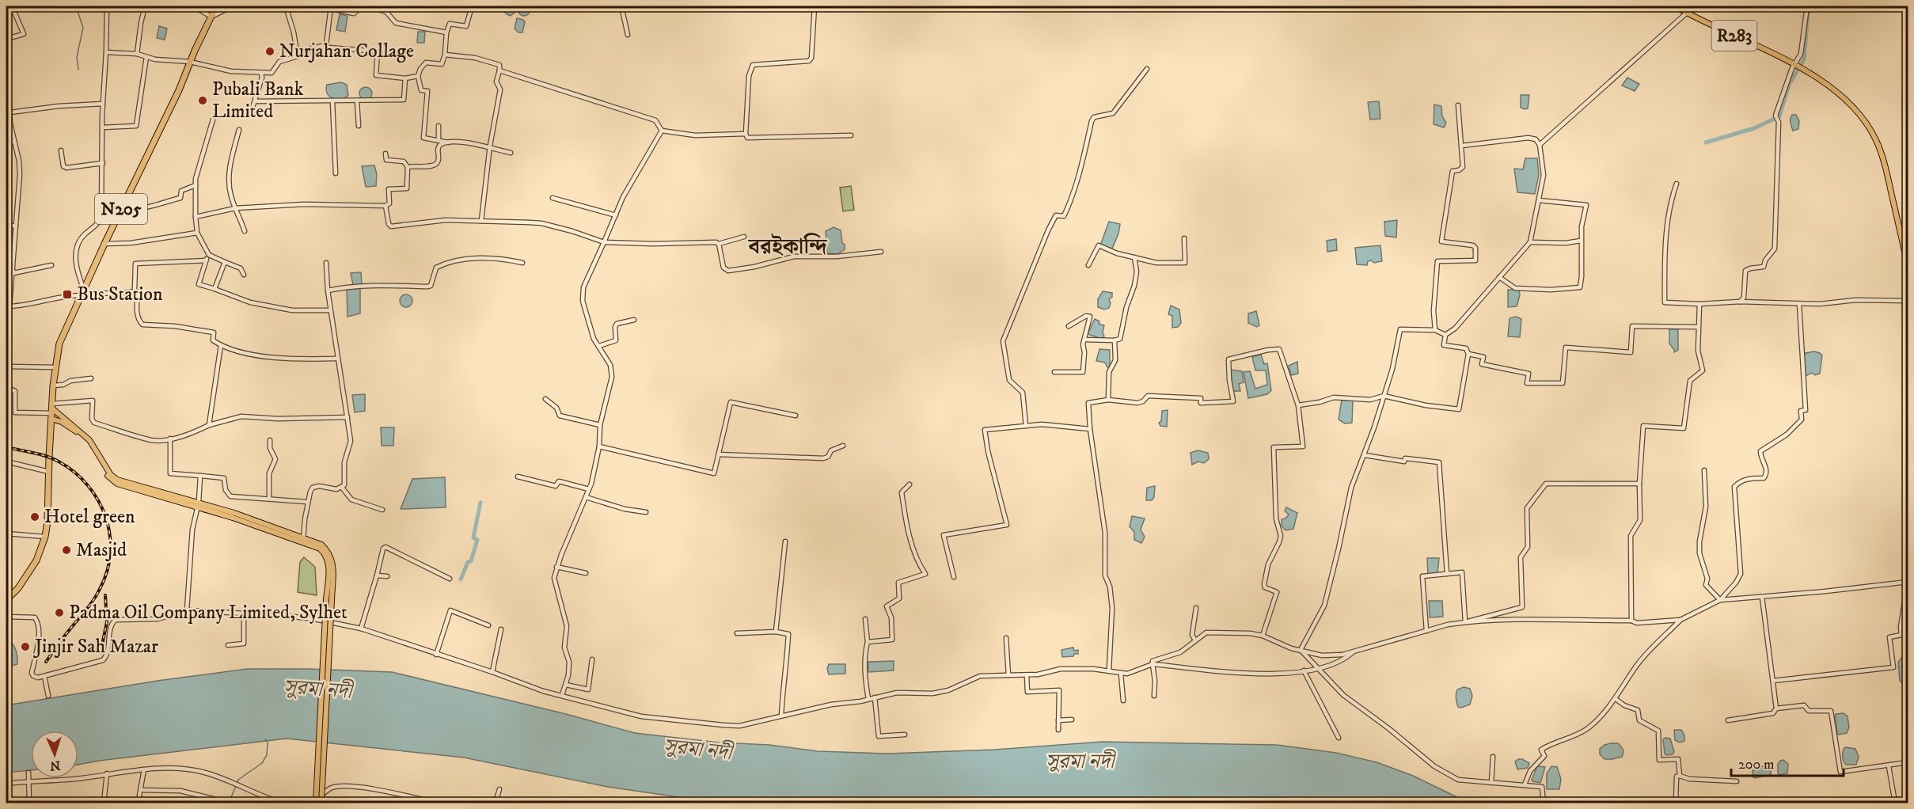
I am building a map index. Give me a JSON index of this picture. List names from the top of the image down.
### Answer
{
  "streets": {
    "highway": ["N205"],
    "main road": ["R283"]
  },
  "districts": ["বরইকান্দি"],
  "water": ["সুরমা নদী"],
  "places": {
    "other": [
      "Nurjahan Collage",
      "Pubali Bank Limited",
      "Hotel green",
      "Masjid",
      "Padma Oil Company Limited, Sylhet",
      "Jinjir Sah Mazar"
    ],
    "transit": ["Bus Station"]
  },
  "scale_bar": "200 m",
  "north": "bottom"
}
